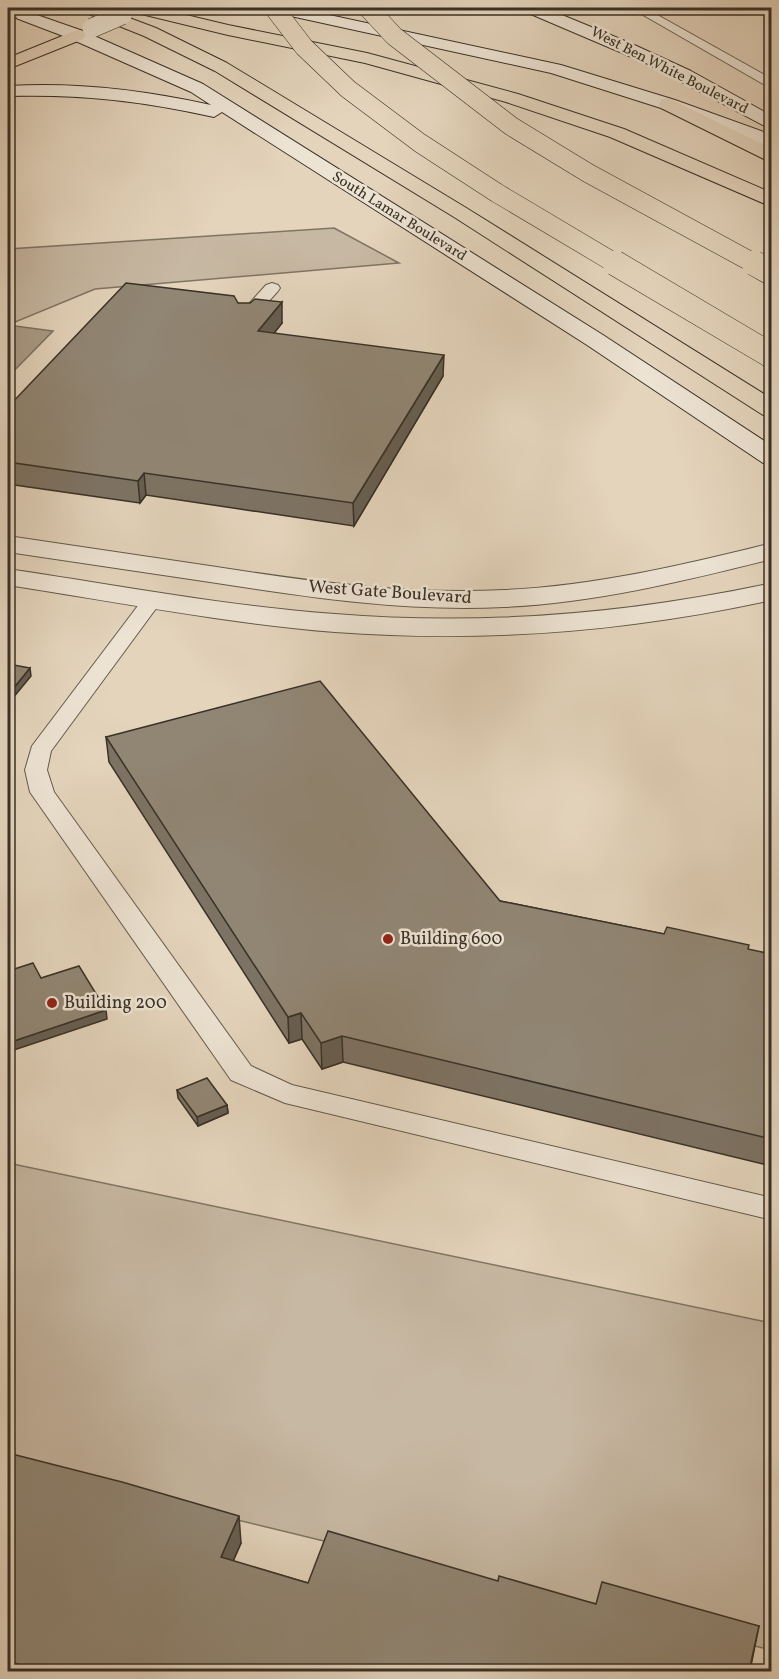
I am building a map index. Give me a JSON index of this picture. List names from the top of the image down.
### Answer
{
  "streets": {
    "main road": ["West Ben White Boulevard", "South Lamar Boulevard", "West Gate Boulevard"]
  },
  "places": ["Building 600", "Building 200"]
}
